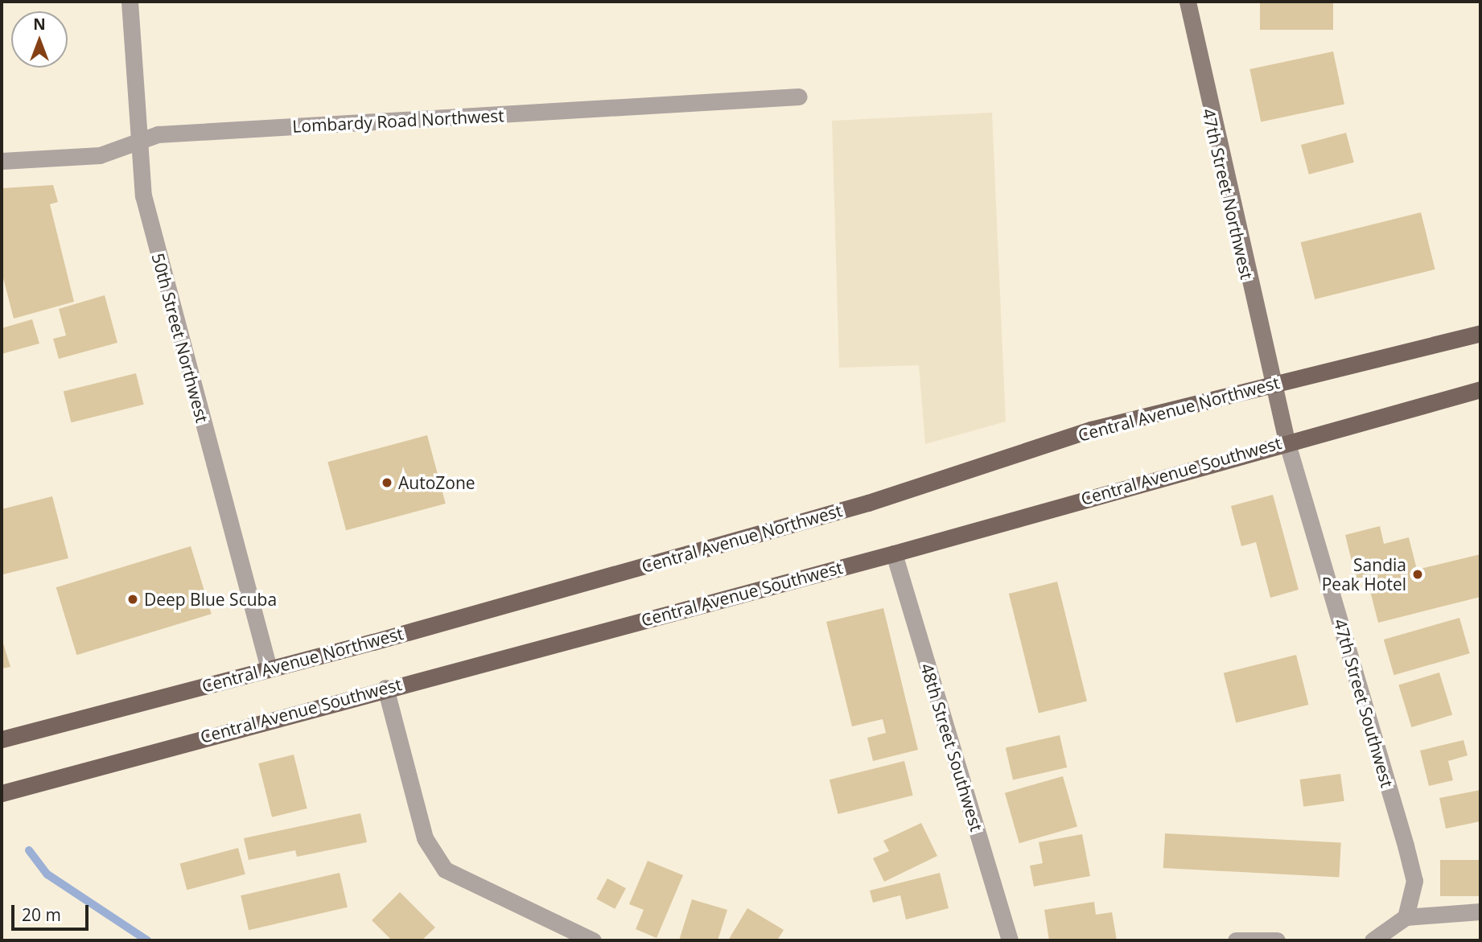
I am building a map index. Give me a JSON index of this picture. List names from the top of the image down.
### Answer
{
  "streets": {
    "main road": ["Central Avenue Northwest", "Central Avenue Southwest"],
    "street": [
      "Lombardy Road Northwest",
      "47th Street Northwest",
      "50th Street Northwest",
      "47th Street Southwest",
      "48th Street Southwest"
    ]
  },
  "crossings": [
    ["Lombardy Road Northwest", "50th Street Northwest"],
    ["47th Street Northwest", "Central Avenue Northwest"],
    ["47th Street Northwest", "47th Street Southwest"],
    ["50th Street Northwest", "Central Avenue Northwest"],
    ["Central Avenue Northwest", "47th Street Southwest"],
    ["Central Avenue Southwest", "47th Street Southwest"],
    ["Central Avenue Southwest", "48th Street Southwest"]
  ],
  "places": ["AutoZone", "Sandia Peak Hotel", "Deep Blue Scuba"],
  "scale_bar": "20 m",
  "north": "top"
}
